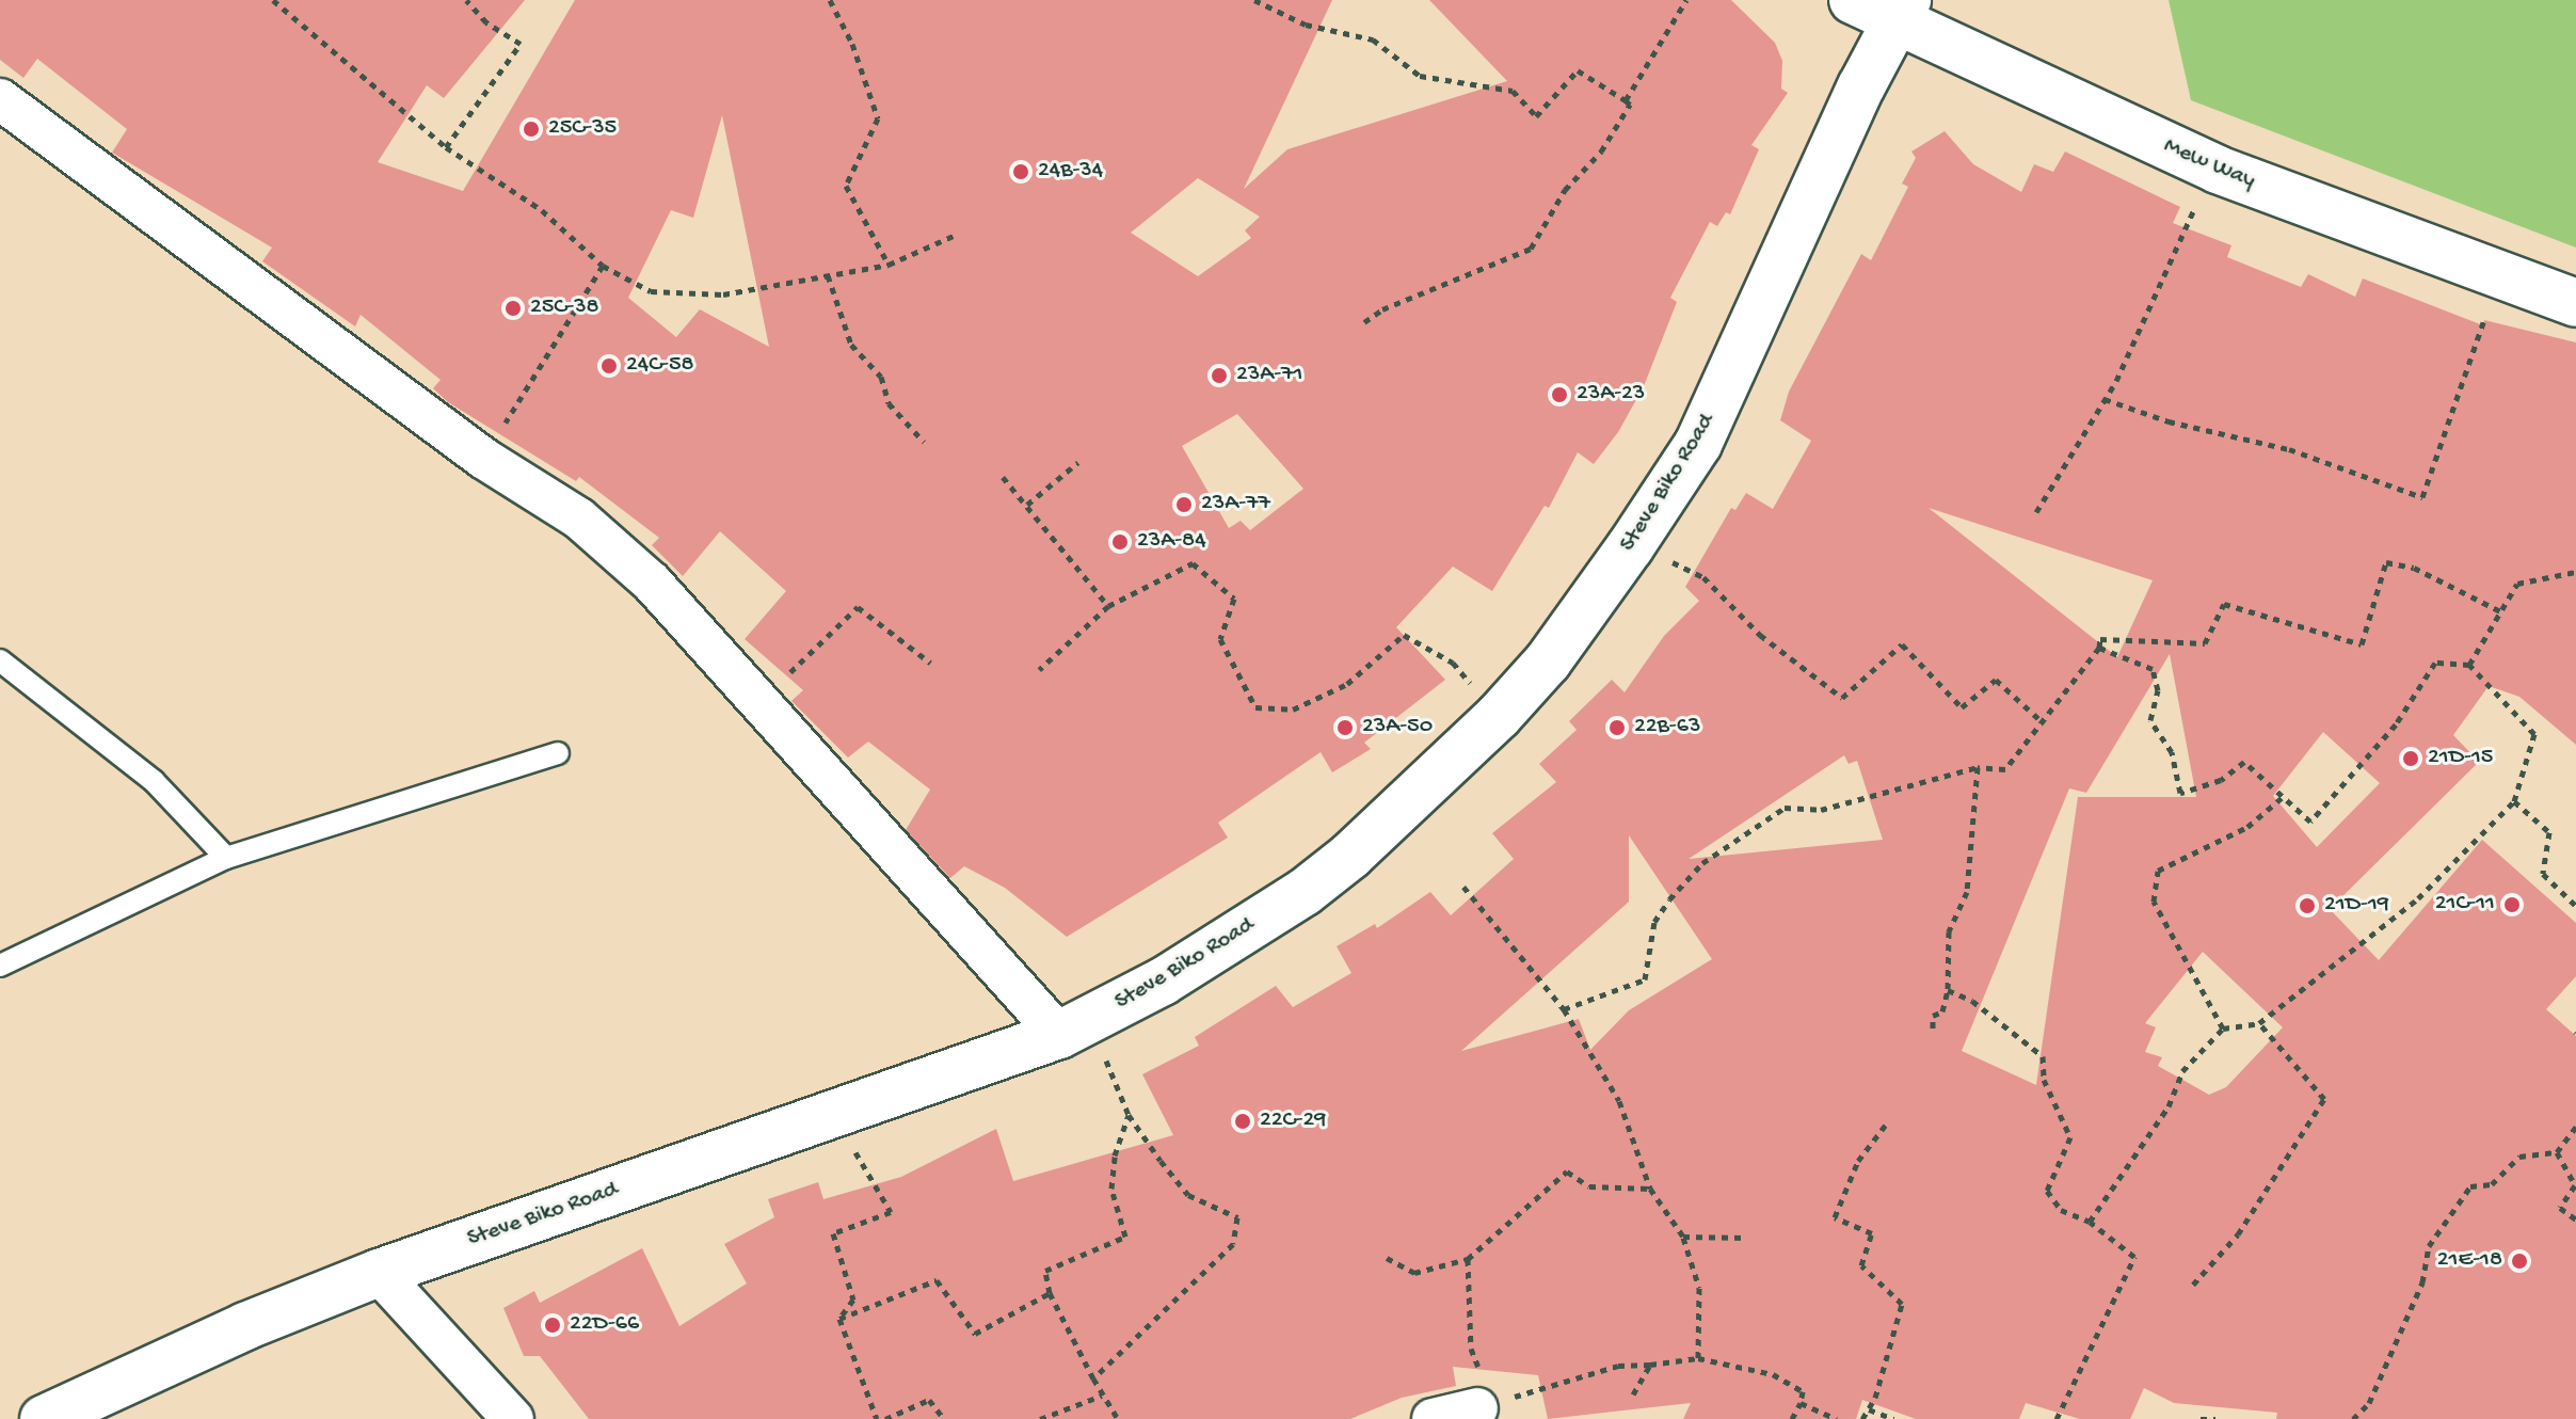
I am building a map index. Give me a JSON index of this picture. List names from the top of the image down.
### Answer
{
  "streets": {
    "street": ["Mew Way", "Steve Biko Road"]
  },
  "crossings": [
    ["Mew Way", "Steve Biko Road"]
  ],
  "places": [
    "25C-35",
    "24B-34",
    "25C-38",
    "24C-58",
    "23A-71",
    "23A-23",
    "23A-77",
    "23A-84",
    "23A-50",
    "22B-63",
    "21D-15",
    "21C-11",
    "21D-19",
    "22C-29",
    "21E-18",
    "22D-66"
  ]
}
